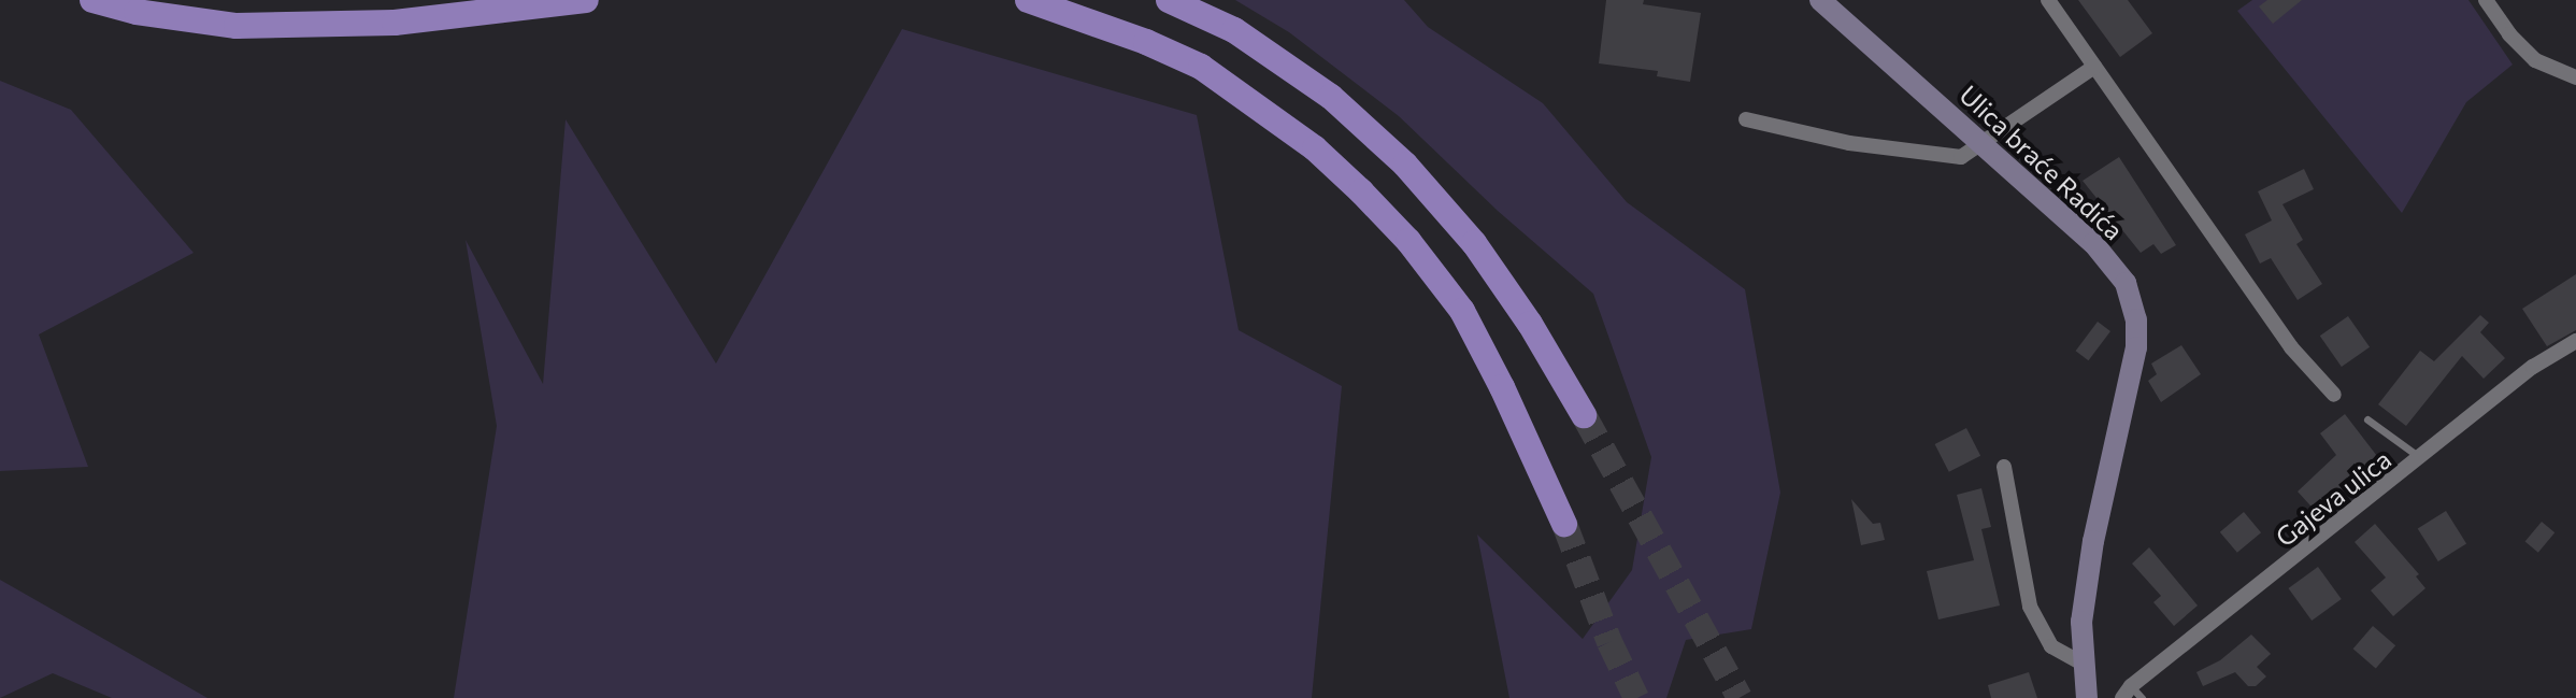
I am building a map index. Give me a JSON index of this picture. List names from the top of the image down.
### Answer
{
  "streets": {
    "main road": ["Ulica braće Radića"],
    "street": ["Gajeva ulica"]
  }
}
